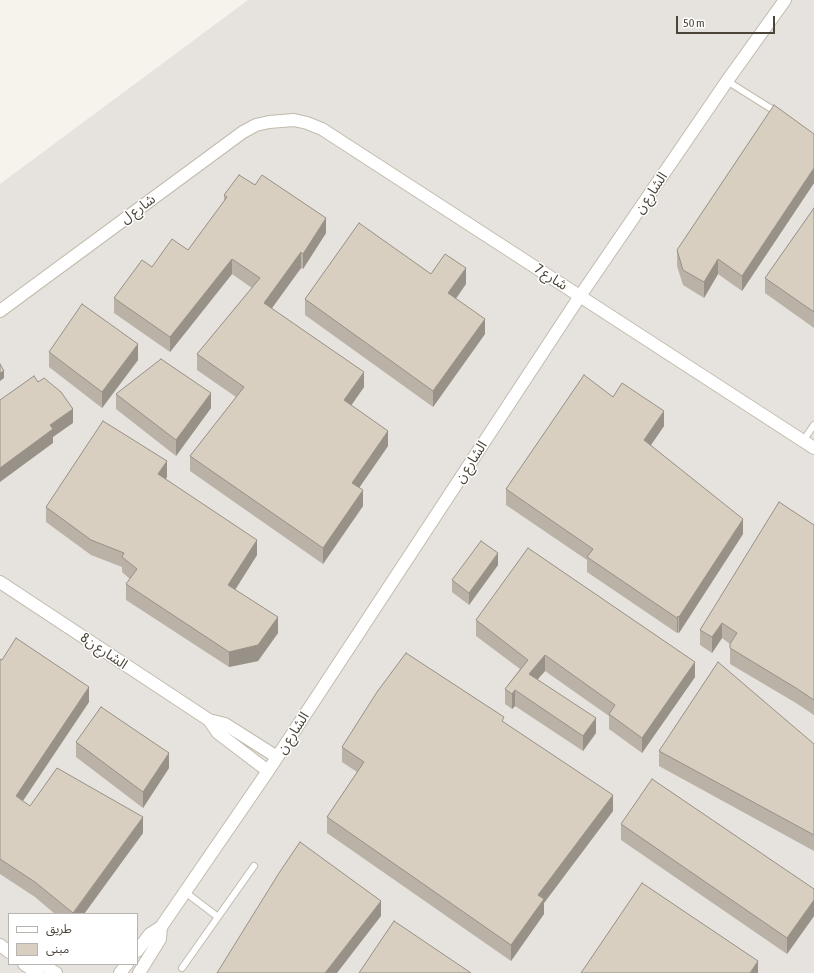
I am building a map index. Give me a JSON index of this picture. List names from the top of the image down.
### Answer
{
  "streets": {
    "street": [
      "الشارع ن",
      "شارع ل",
      "شارع 7",
      "الشارع ن8"
    ]
  },
  "crossings": [
    ["الشارع ن", "شارع 7"],
    ["الشارع ن", "الشارع ن8"],
    ["شارع ل", "شارع 7"]
  ],
  "legend": ["طريق", "مبنى"],
  "scale_bar": "50 m"
}
